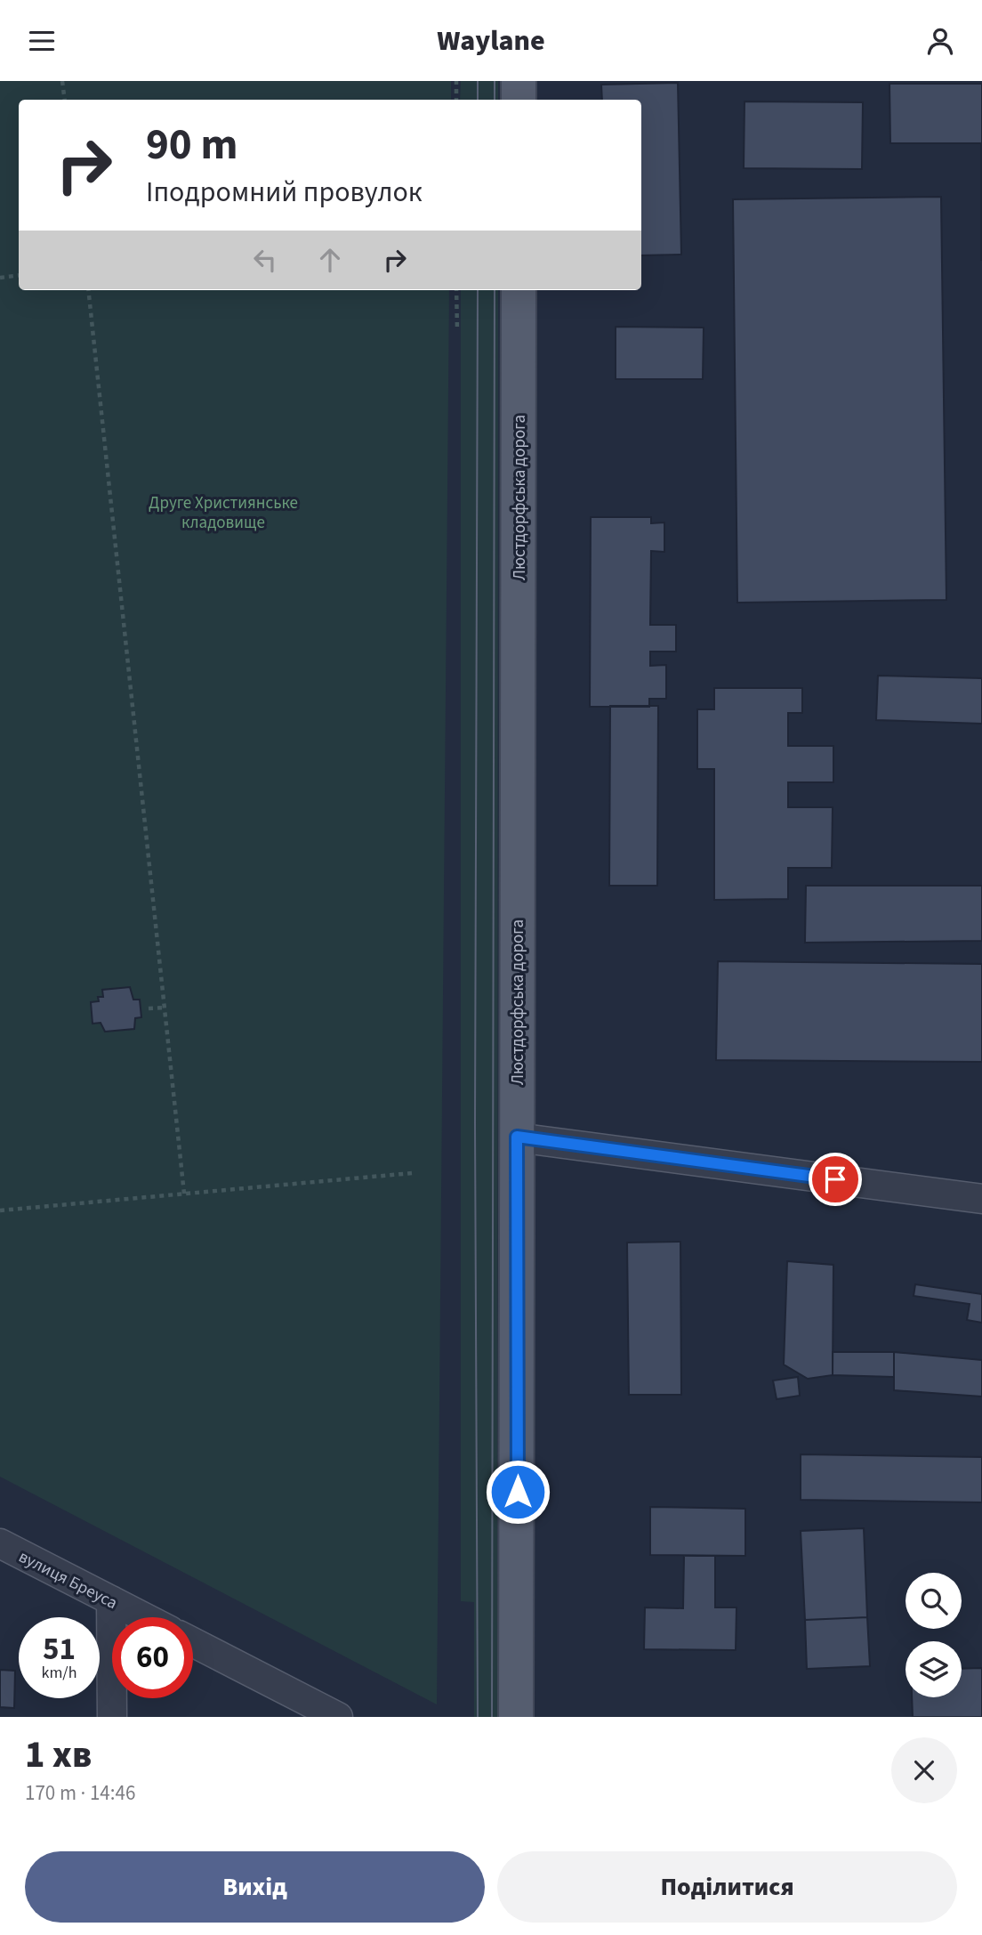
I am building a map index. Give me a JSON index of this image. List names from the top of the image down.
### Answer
{
  "streets": {
    "main road": ["Люстдорфська дорога"],
    "street": ["вулиця Бреуса"]
  },
  "parks": ["Друге Християнське кладовище"],
  "page": {
    "header": "Waylane",
    "turn": ["90 m", "Іподромний провулок"],
    "speed": "51 km/h",
    "limit": "60",
    "heading": ["1 хв", "170 m · 14:46"],
    "buttons": ["Вихід", "Поділитися"]
  }
}
